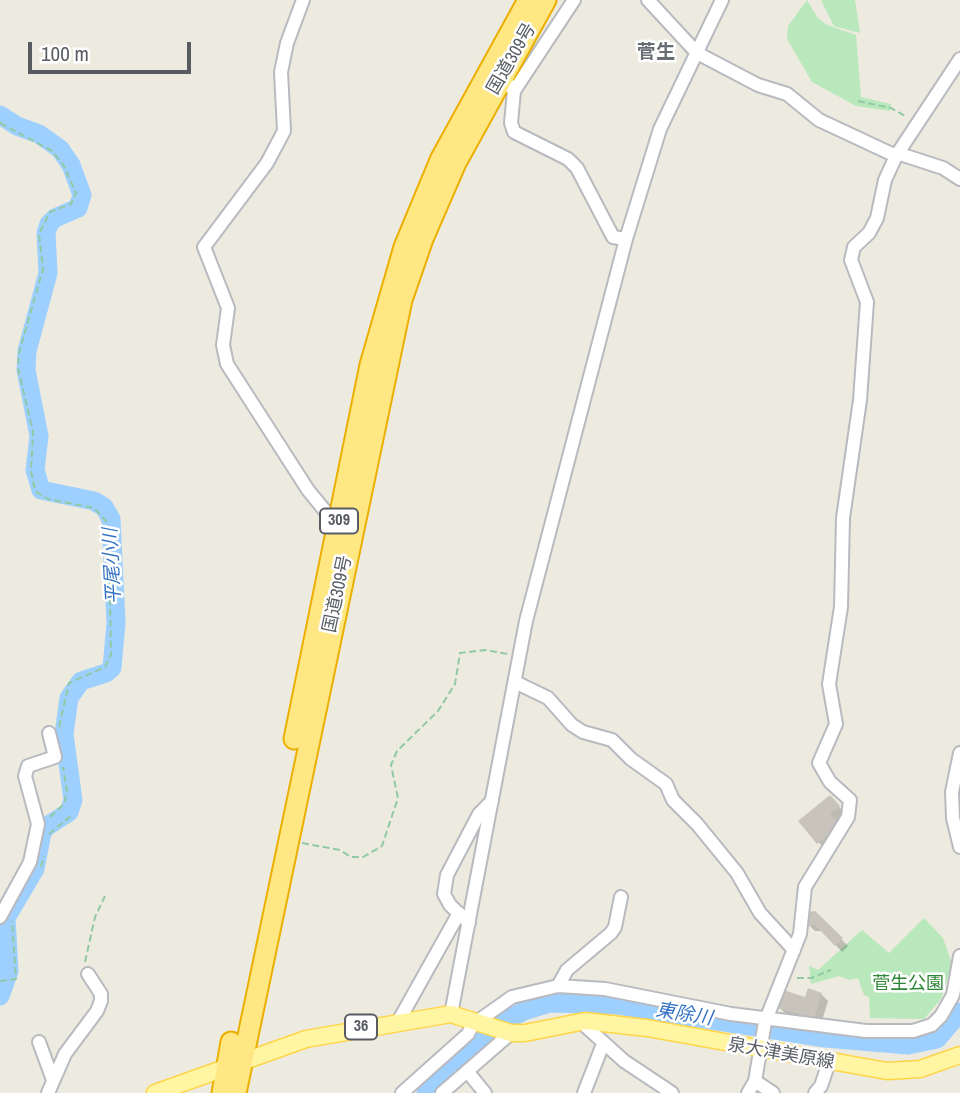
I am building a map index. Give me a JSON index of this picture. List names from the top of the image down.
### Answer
{
  "streets": {
    "highway": ["国道309号", "309"],
    "main road": ["36", "泉大津美原線"]
  },
  "crossings": [
    ["国道309号", "泉大津美原線"]
  ],
  "districts": ["菅生"],
  "water": ["平尾小川", "東除川"],
  "parks": ["菅生公園"],
  "scale_bar": "100 m"
}
